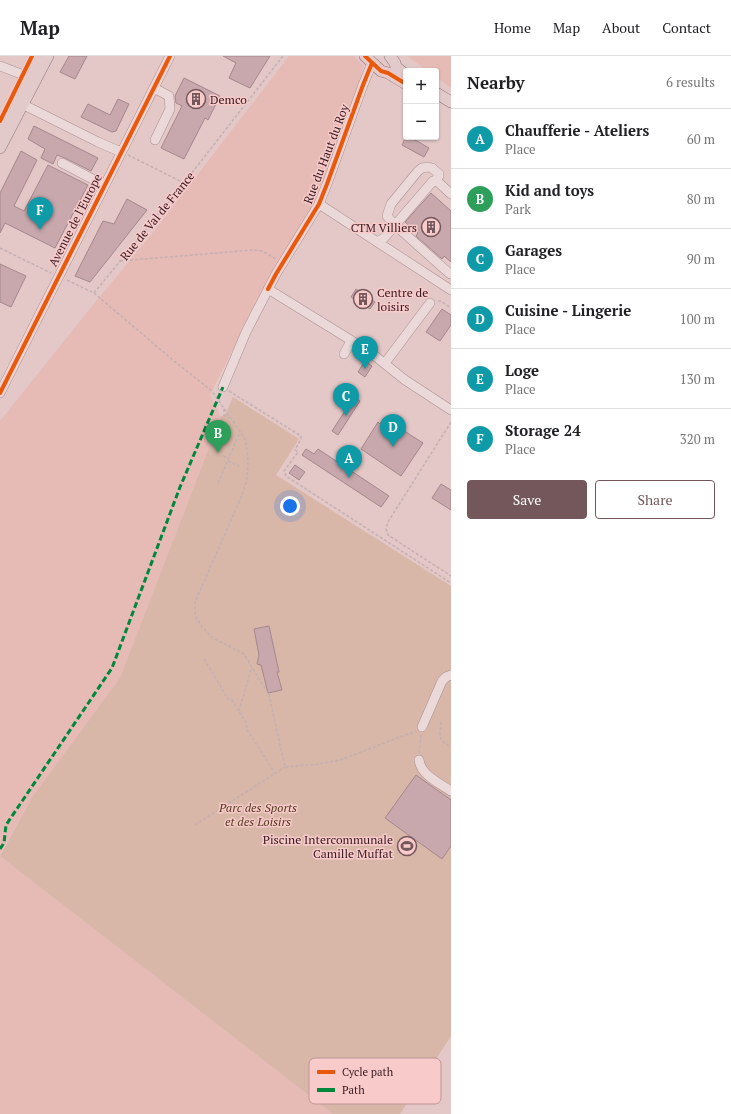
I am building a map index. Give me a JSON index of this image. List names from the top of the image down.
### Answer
{
  "streets": {
    "street": ["Rue du Haut du Roy", "Avenue de l'Europe"],
    "path": ["Rue de Val de France"]
  },
  "parks": ["Parc des Sports et des Loisirs"],
  "places": {
    "building": ["Demco", "CTM Villiers", "Centre de loisirs"],
    "sports": ["Piscine Intercommunale Camille Muffat"]
  },
  "legend": ["Cycle path", "Path"],
  "page": {
    "header": "Map",
    "nav": [
      "Home",
      "Map",
      "About",
      "Contact"
    ],
    "heading": ["Nearby", "6 results"],
    "map_buttons": ["+", "−"],
    "list": [
      {
        "mark": "A",
        "name": "Chaufferie - Ateliers",
        "note": "Place",
        "value": "60 m"
      },
      {
        "mark": "B",
        "name": "Kid and toys",
        "note": "Park",
        "value": "80 m"
      },
      {
        "mark": "C",
        "name": "Garages",
        "note": "Place",
        "value": "90 m"
      },
      {
        "mark": "D",
        "name": "Cuisine - Lingerie",
        "note": "Place",
        "value": "100 m"
      },
      {
        "mark": "E",
        "name": "Loge",
        "note": "Place",
        "value": "130 m"
      },
      {
        "mark": "F",
        "name": "Storage 24",
        "note": "Place",
        "value": "320 m"
      }
    ],
    "pins": [
      "F",
      "E",
      "C",
      "D",
      "B",
      "A"
    ],
    "buttons": ["Save", "Share"]
  }
}
